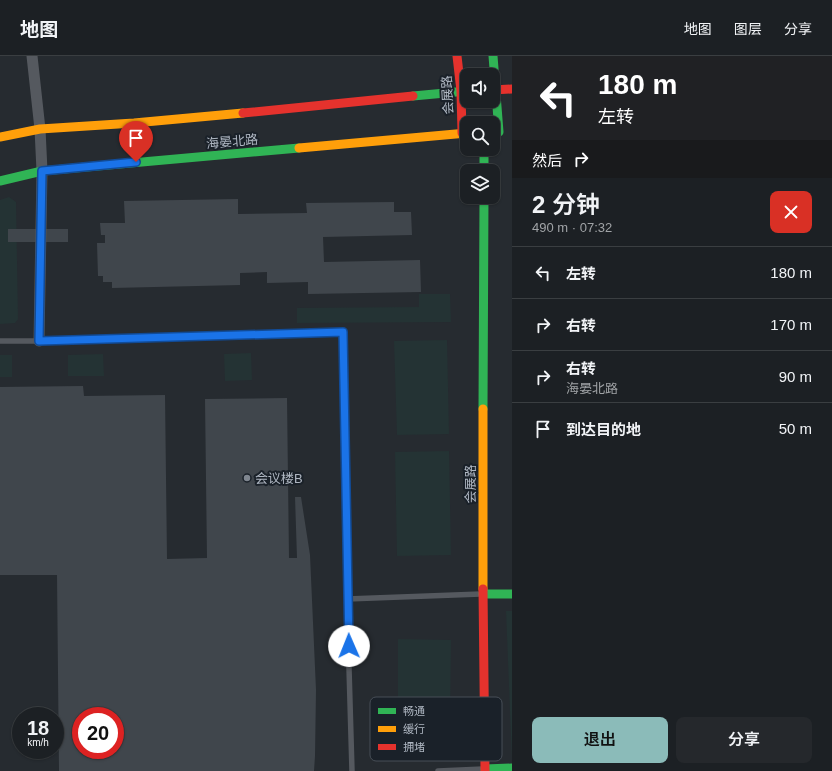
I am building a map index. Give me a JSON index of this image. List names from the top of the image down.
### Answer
{
  "streets": {
    "main road": ["会展路", "海晏北路"]
  },
  "places": ["会议楼B"],
  "legend": ["畅通", "缓行", "拥堵"],
  "page": {
    "header": "地图",
    "nav": ["地图", "图层", "分享"],
    "turn": ["180 m", "左转"],
    "then": "然后",
    "heading": ["2 分钟", "490 m · 07:32"],
    "list": [
      {
        "name": "左转",
        "value": "180 m"
      },
      {
        "name": "右转",
        "value": "170 m"
      },
      {
        "name": "右转",
        "note": "海晏北路",
        "value": "90 m"
      },
      {
        "name": "到达目的地",
        "value": "50 m"
      }
    ],
    "speed": "18 km/h",
    "limit": "20",
    "buttons": ["退出", "分享"]
  }
}
